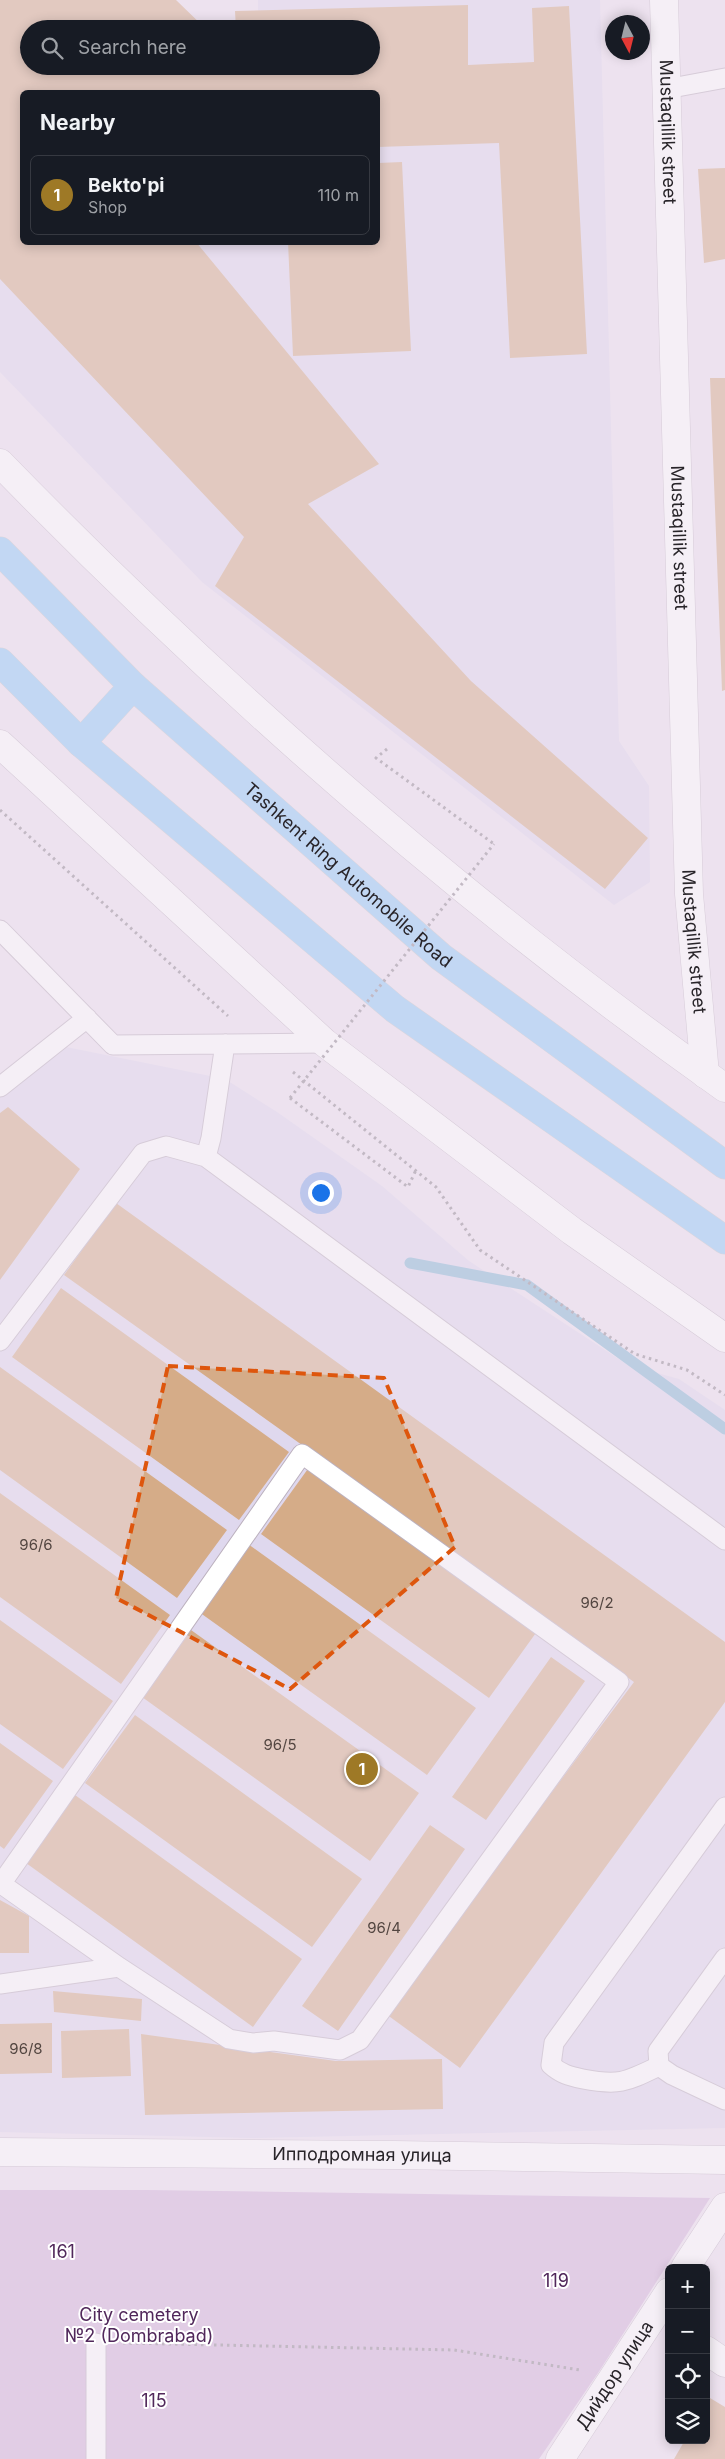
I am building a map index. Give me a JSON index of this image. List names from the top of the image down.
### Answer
{
  "streets": {
    "highway": ["Tashkent Ring Automobile Road"],
    "street": ["Mustaqillik street", "Ипподромная улица", "Дийдор улица"]
  },
  "parks": [
    "161",
    "119",
    "City cemetery №2 (Dombrabad)",
    "115"
  ],
  "house_numbers": [
    "96/6",
    "96/2",
    "96/5",
    "96/4",
    "96/8"
  ],
  "north": "bottom",
  "page": {
    "search": "Search here",
    "heading": "Nearby",
    "list": [
      {
        "mark": "1",
        "name": "Bekto'pi",
        "note": "Shop",
        "value": "110 m"
      }
    ],
    "pins": "1",
    "map_buttons": ["+", "−"]
  }
}
